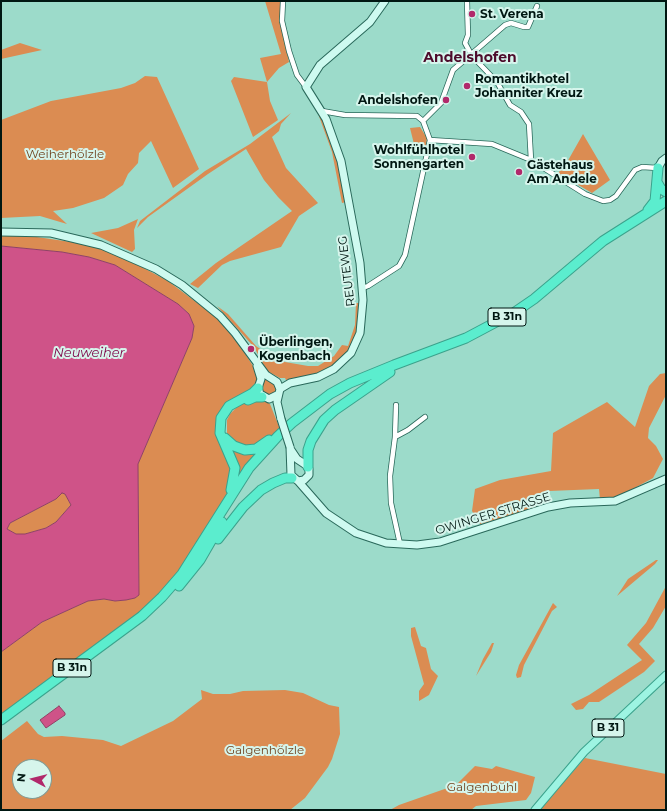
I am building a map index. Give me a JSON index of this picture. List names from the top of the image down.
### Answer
{
  "streets": {
    "highway": ["B 31n"],
    "main road": ["B 31"],
    "street": ["REUTEWEG", "OWINGER STRASSE"]
  },
  "districts": ["Andelshofen"],
  "water": ["Neuweiher"],
  "parks": ["Weiherhölzle", "Galgenhölzle", "Galgenbühl"],
  "places": [
    "St. Verena",
    "Romantikhotel Johanniter Kreuz",
    "Andelshofen",
    "Wohlfühlhotel Sonnengarten",
    "Gästehaus Am Andele",
    "Überlingen, Kogenbach"
  ],
  "north": "left"
}
